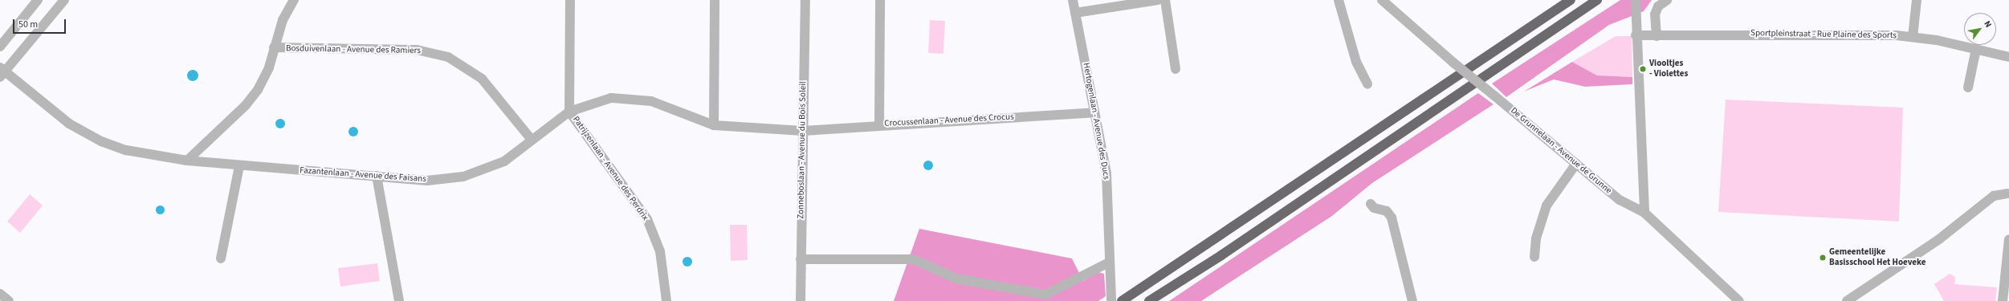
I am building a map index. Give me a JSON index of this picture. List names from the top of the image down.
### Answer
{
  "streets": {
    "street": [
      "Sportpleinstraat - Rue Plaine des Sports",
      "Bosduivenlaan - Avenue des Ramiers",
      "Crocussenlaan - Avenue des Crocus",
      "Hertogenlaan - Avenue des Ducs",
      "Zonneboslaan - Avenue du Bois Soleil",
      "De Grunnelaan - Avenue de Grunne",
      "Patrijzenlaan - Avenue des Perdrix",
      "Fazantenlaan - Avenue des Faisans"
    ]
  },
  "crossings": [
    ["Bosduivenlaan - Avenue des Ramiers", "Fazantenlaan - Avenue des Faisans"],
    ["Crocussenlaan - Avenue des Crocus", "Hertogenlaan - Avenue des Ducs"],
    ["Crocussenlaan - Avenue des Crocus", "Zonneboslaan - Avenue du Bois Soleil"],
    ["Crocussenlaan - Avenue des Crocus", "Fazantenlaan - Avenue des Faisans"],
    ["Zonneboslaan - Avenue du Bois Soleil", "Fazantenlaan - Avenue des Faisans"],
    ["Patrijzenlaan - Avenue des Perdrix", "Fazantenlaan - Avenue des Faisans"]
  ],
  "places": ["Viooltjes - Violettes", "Gemeentelijke Basisschool Het Hoeveke"],
  "scale_bar": "50 m",
  "north": "top right"
}
